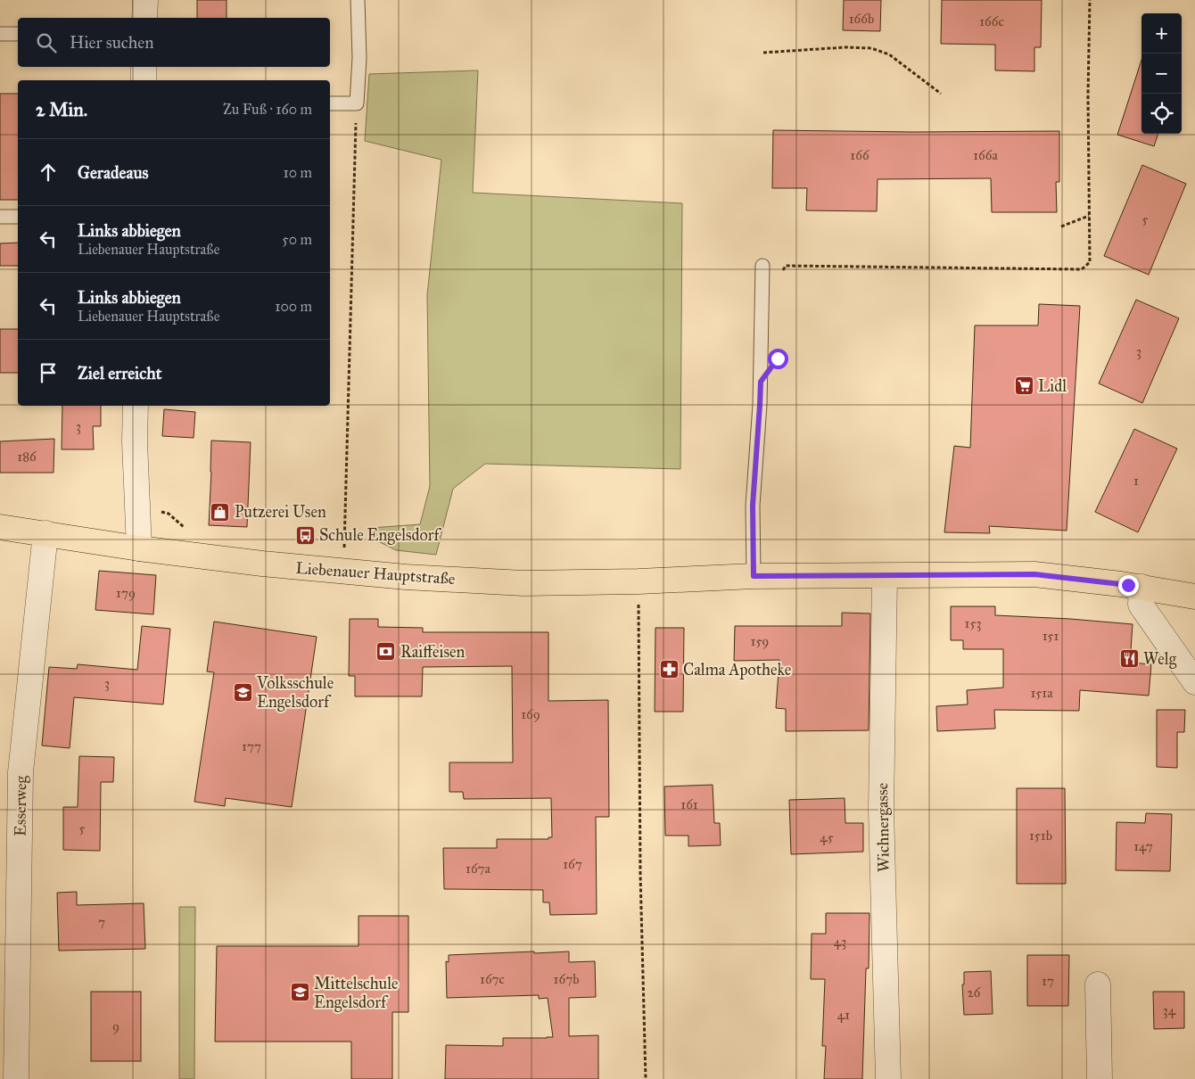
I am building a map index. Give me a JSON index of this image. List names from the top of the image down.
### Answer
{
  "streets": {
    "main road": ["Liebenauer Hauptstraße"],
    "street": ["Esserweg", "Wichnergasse"]
  },
  "crossings": [
    ["Liebenauer Hauptstraße", "Esserweg"],
    ["Liebenauer Hauptstraße", "Wichnergasse"]
  ],
  "places": {
    "supermarket": ["Lidl"],
    "shop": ["Putzerei Usen"],
    "bus stop": ["Schule Engelsdorf"],
    "bank": ["Raiffeisen"],
    "restaurant": ["Welg"],
    "pharmacy": ["Calma Apotheke"],
    "school or university": ["Volksschule Engelsdorf", "Mittelschule Engelsdorf"]
  },
  "house_numbers": [
    "166b",
    "166c",
    "166",
    "166a",
    "5",
    "3",
    "3",
    "186",
    "1",
    "179",
    "153",
    "151",
    "159",
    "3",
    "151a",
    "169",
    "177",
    "161",
    "5",
    "151b",
    "45",
    "147",
    "167",
    "167a",
    "7",
    "43",
    "167c",
    "167b",
    "17",
    "26",
    "34",
    "41",
    "9"
  ],
  "page": {
    "map_buttons": ["+", "−"],
    "search": "Hier suchen",
    "heading": ["2 Min.", "Zu Fuß · 160 m"],
    "list": [
      ["Geradeaus", "10 m"],
      ["Links abbiegen", "Liebenauer Hauptstraße", "50 m"],
      ["Links abbiegen", "Liebenauer Hauptstraße", "100 m"],
      "Ziel erreicht"
    ]
  }
}
